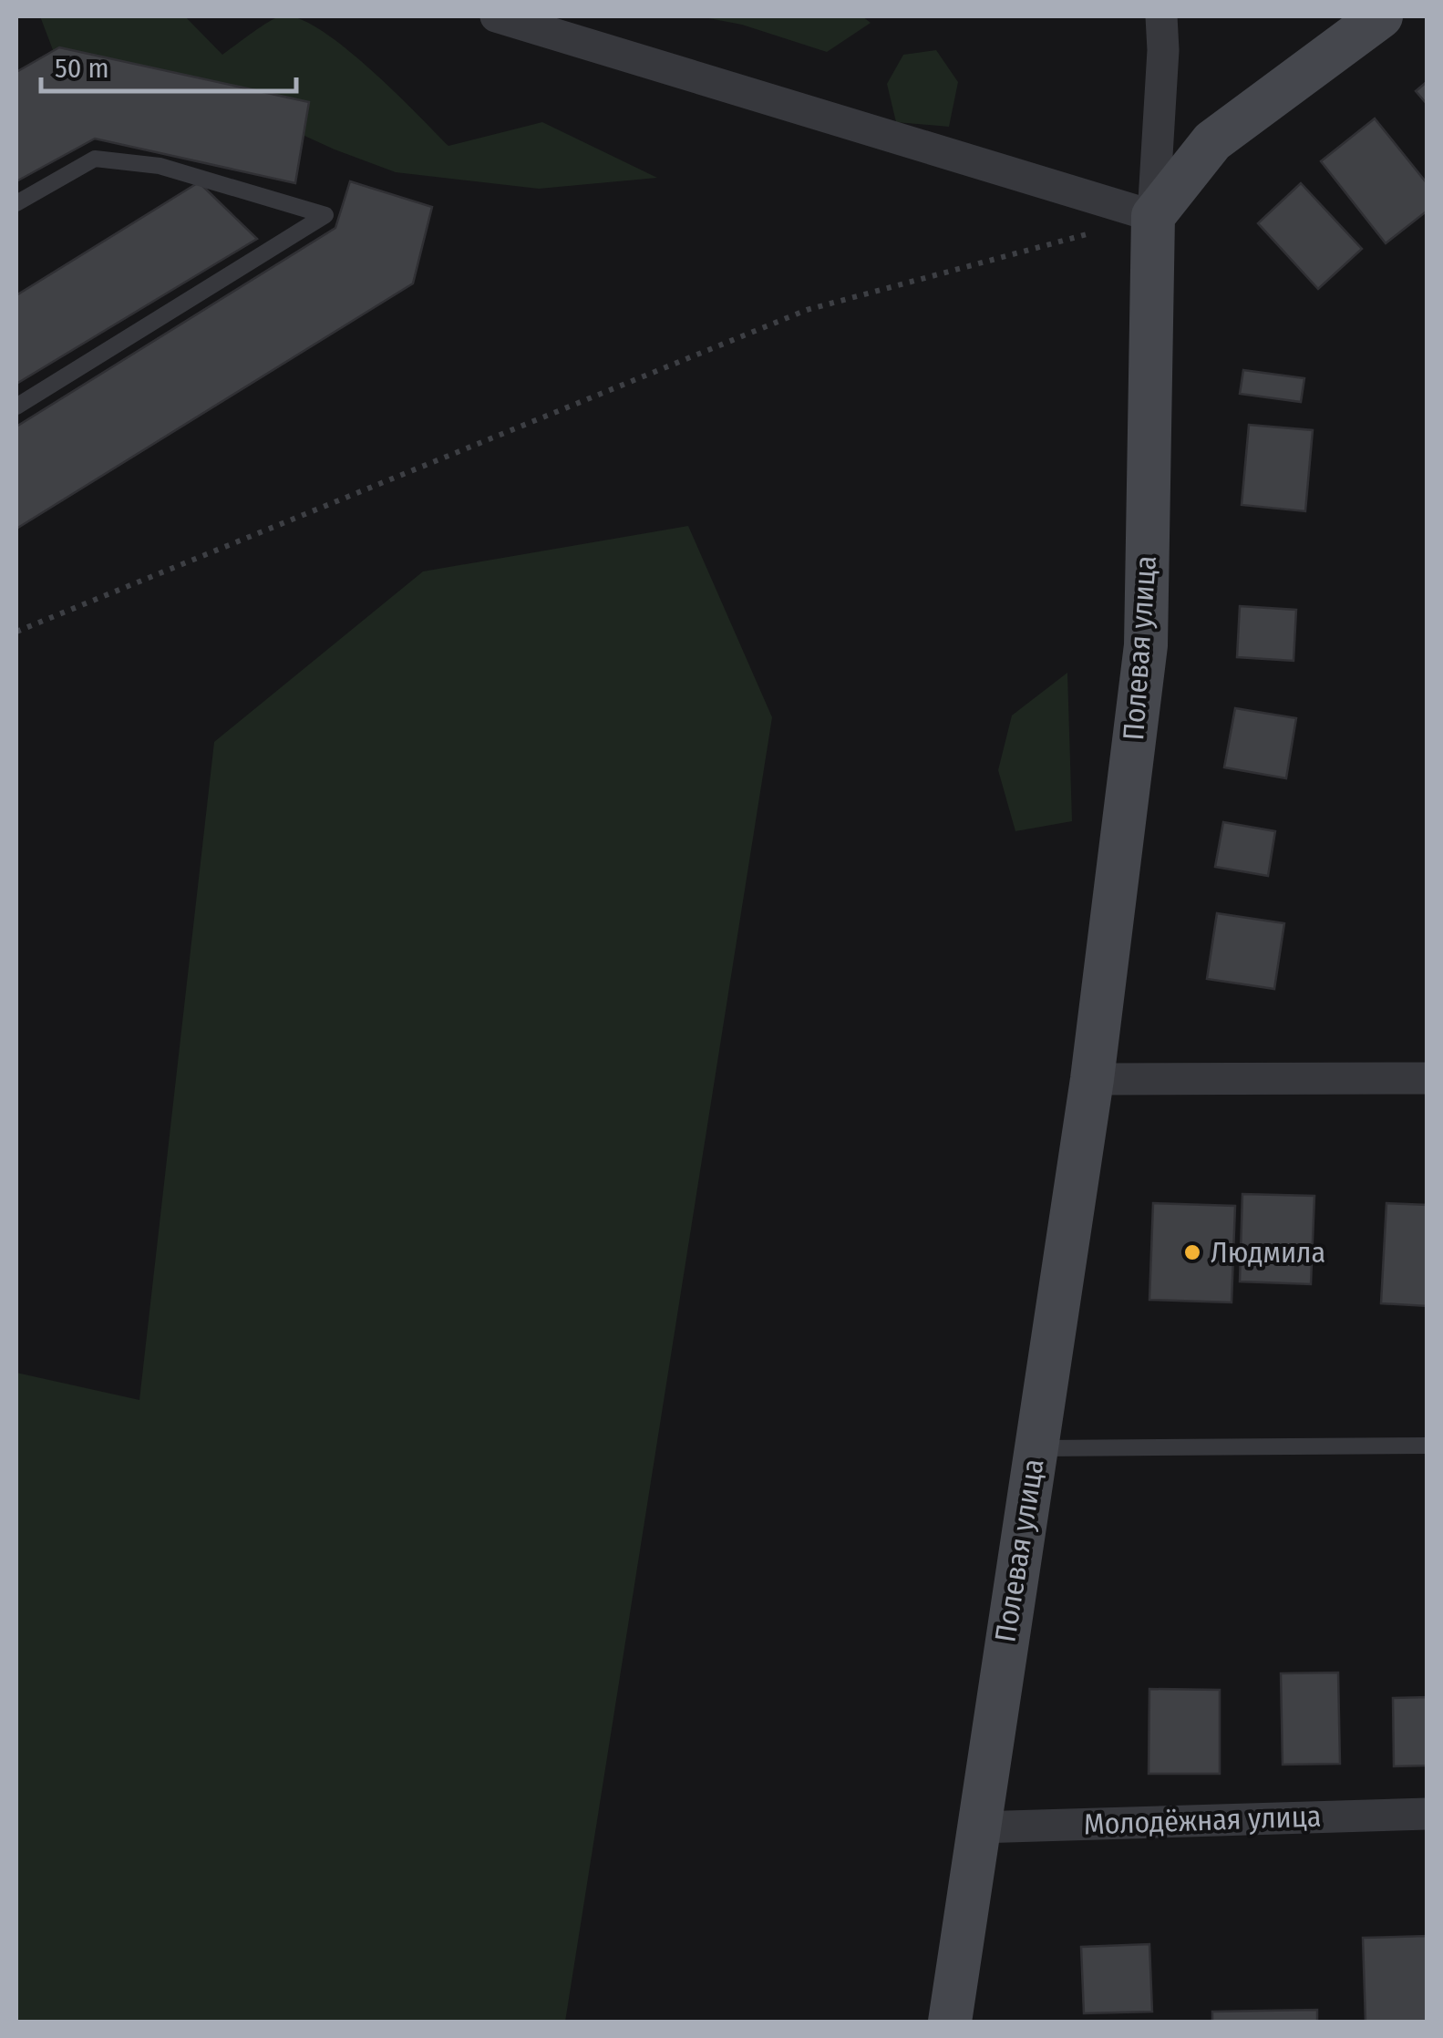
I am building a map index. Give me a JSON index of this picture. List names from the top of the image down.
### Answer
{
  "streets": {
    "street": ["Полевая улица", "Молодёжная улица"]
  },
  "crossings": [
    ["Полевая улица", "Молодёжная улица"]
  ],
  "places": ["Людмила"],
  "scale_bar": "50 m"
}
